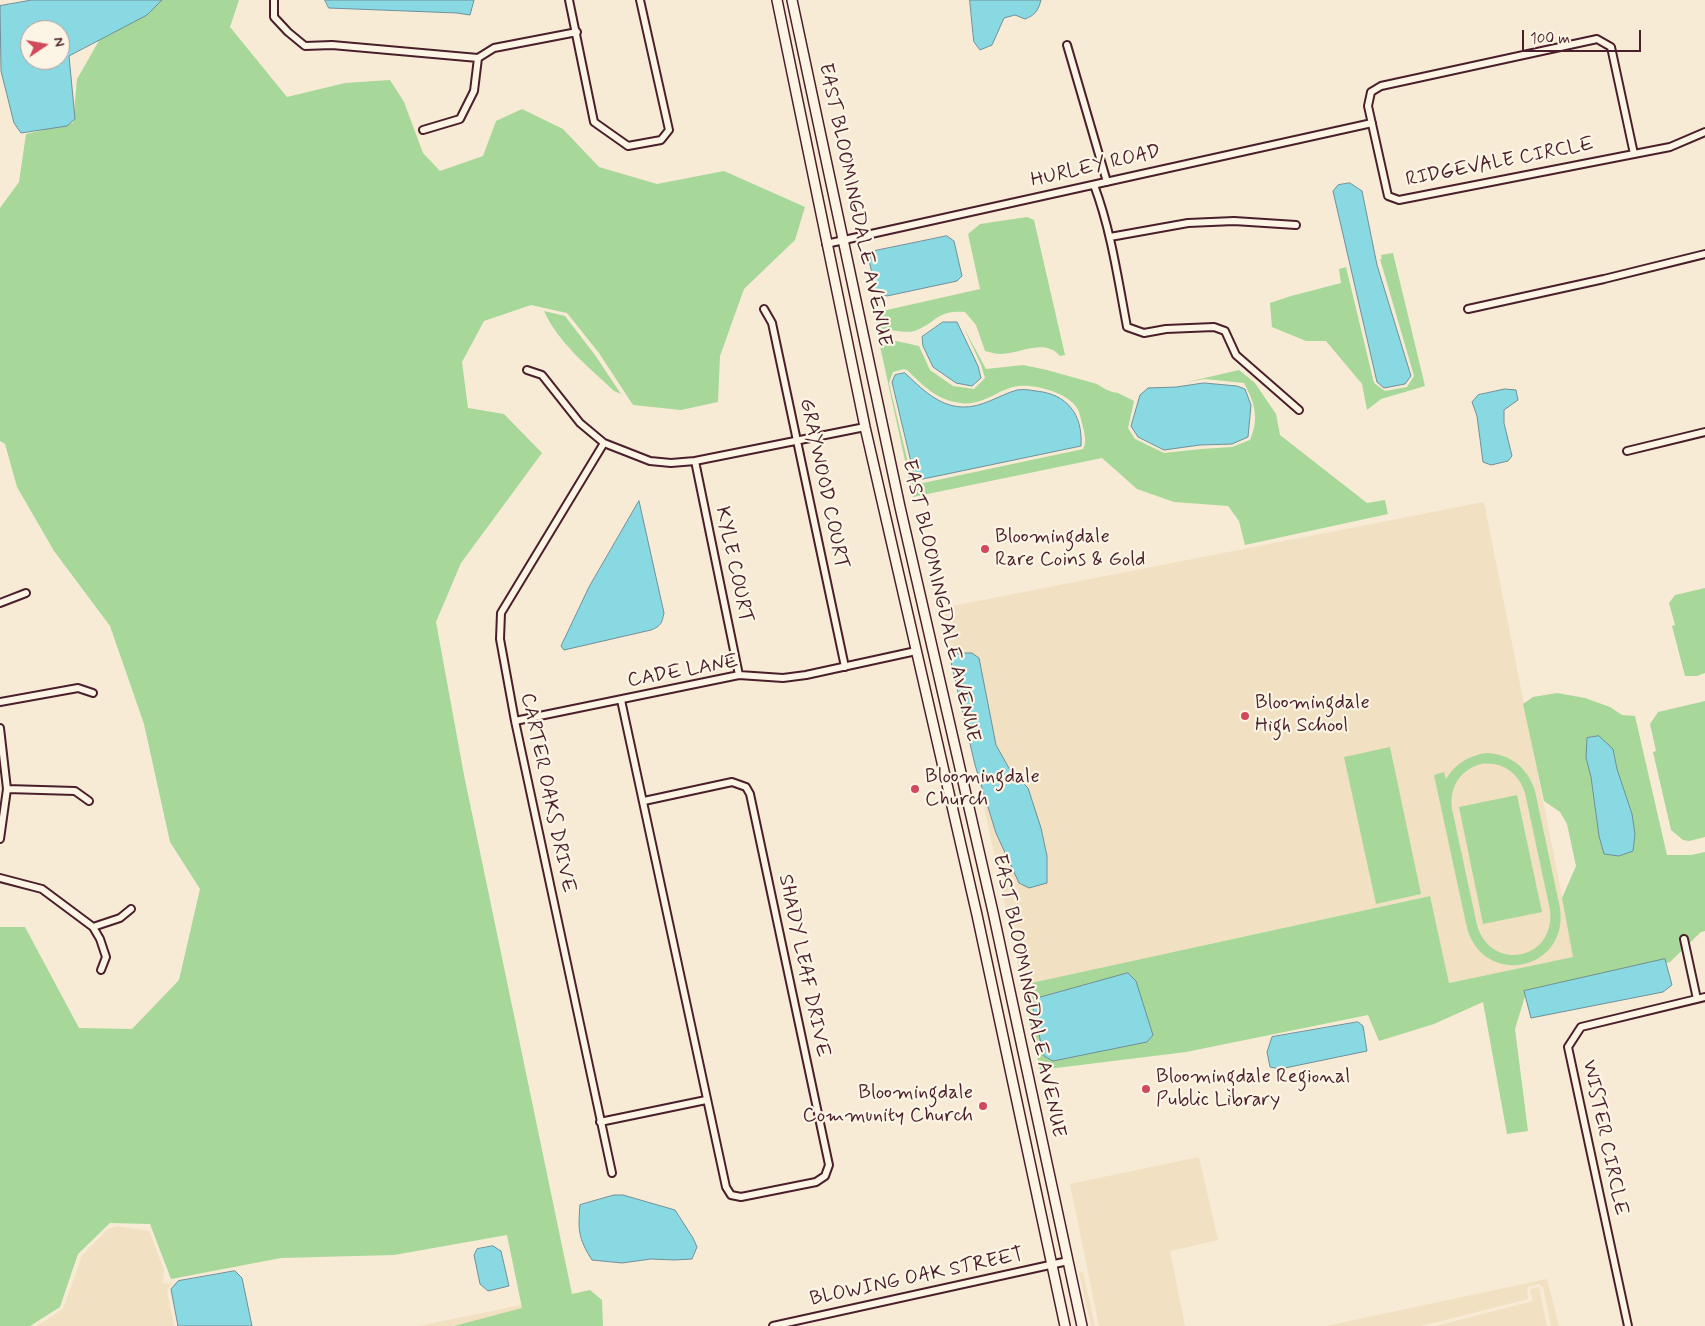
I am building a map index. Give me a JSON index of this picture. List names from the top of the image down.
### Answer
{
  "streets": {
    "main road": ["EAST BLOOMINGDALE AVENUE"],
    "street": [
      "RIDGEVALE CIRCLE",
      "HURLEY ROAD",
      "GRAYWOOD COURT",
      "KYLE COURT",
      "CADE LANE",
      "CARTER OAKS DRIVE",
      "SHADY LEAF DRIVE",
      "WISTER CIRCLE",
      "BLOWING OAK STREET"
    ]
  },
  "crossings": [
    ["RIDGEVALE CIRCLE", "HURLEY ROAD"],
    ["HURLEY ROAD", "EAST BLOOMINGDALE AVENUE"],
    ["EAST BLOOMINGDALE AVENUE", "CADE LANE"],
    ["EAST BLOOMINGDALE AVENUE", "BLOWING OAK STREET"],
    ["GRAYWOOD COURT", "CADE LANE"],
    ["KYLE COURT", "CADE LANE"],
    ["CADE LANE", "CARTER OAKS DRIVE"],
    ["CADE LANE", "SHADY LEAF DRIVE"]
  ],
  "places": [
    "Bloomingdale Rare Coins & Gold",
    "Bloomingdale High School",
    "Bloomingdale Church",
    "Bloomingdale Regional Public Library",
    "Bloomingdale Community Church"
  ],
  "scale_bar": "100 m",
  "north": "right"
}
